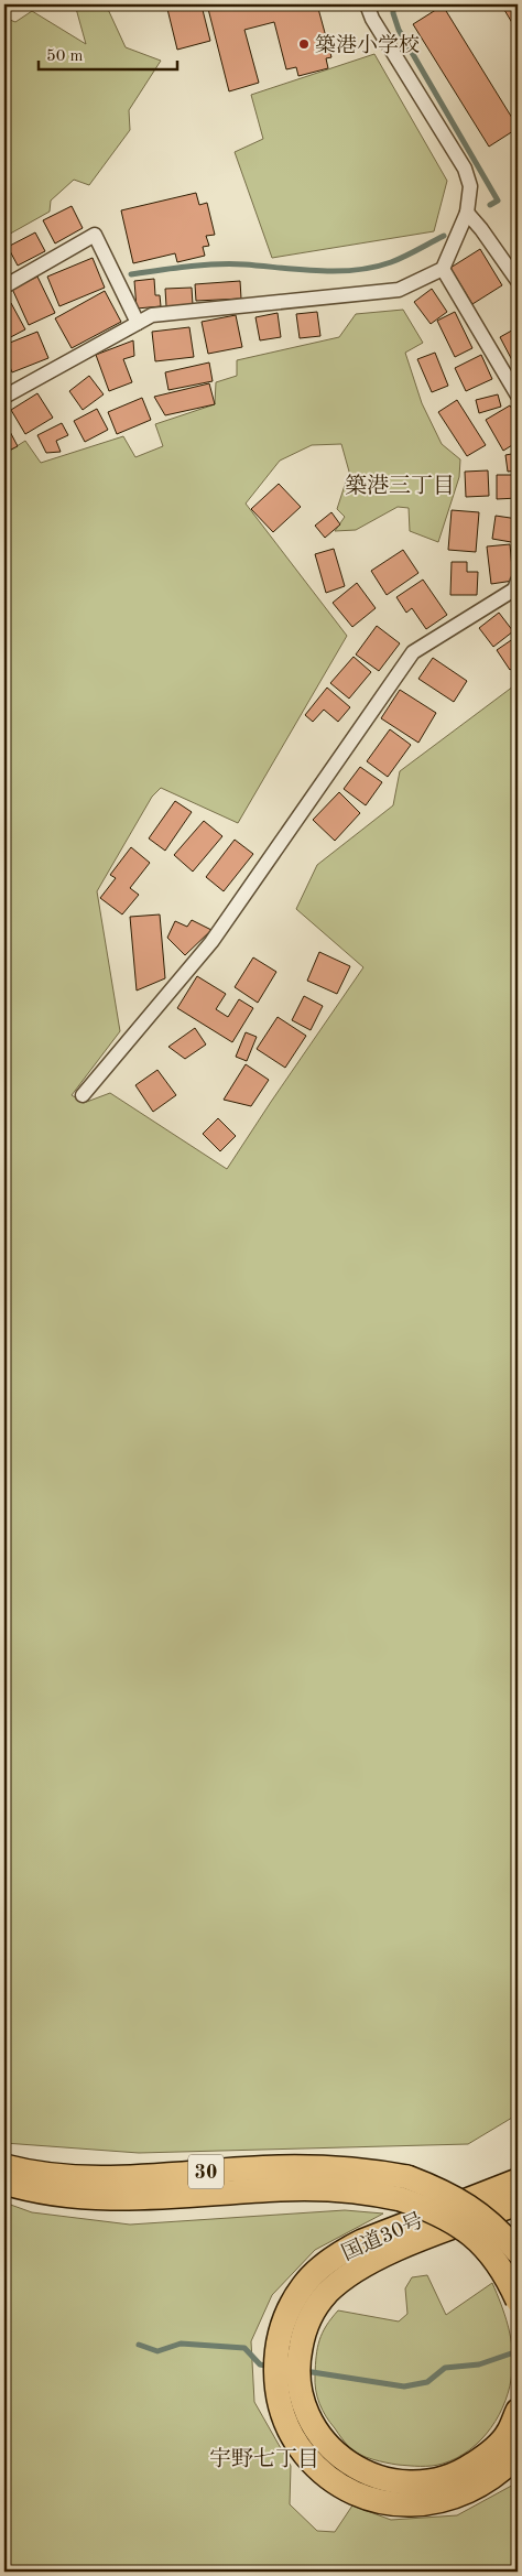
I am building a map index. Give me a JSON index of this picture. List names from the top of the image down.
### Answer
{
  "streets": {
    "highway": ["30", "国道30号"]
  },
  "districts": ["築港三丁目", "宇野七丁目"],
  "places": ["築港小学校"],
  "scale_bar": "50 m"
}
